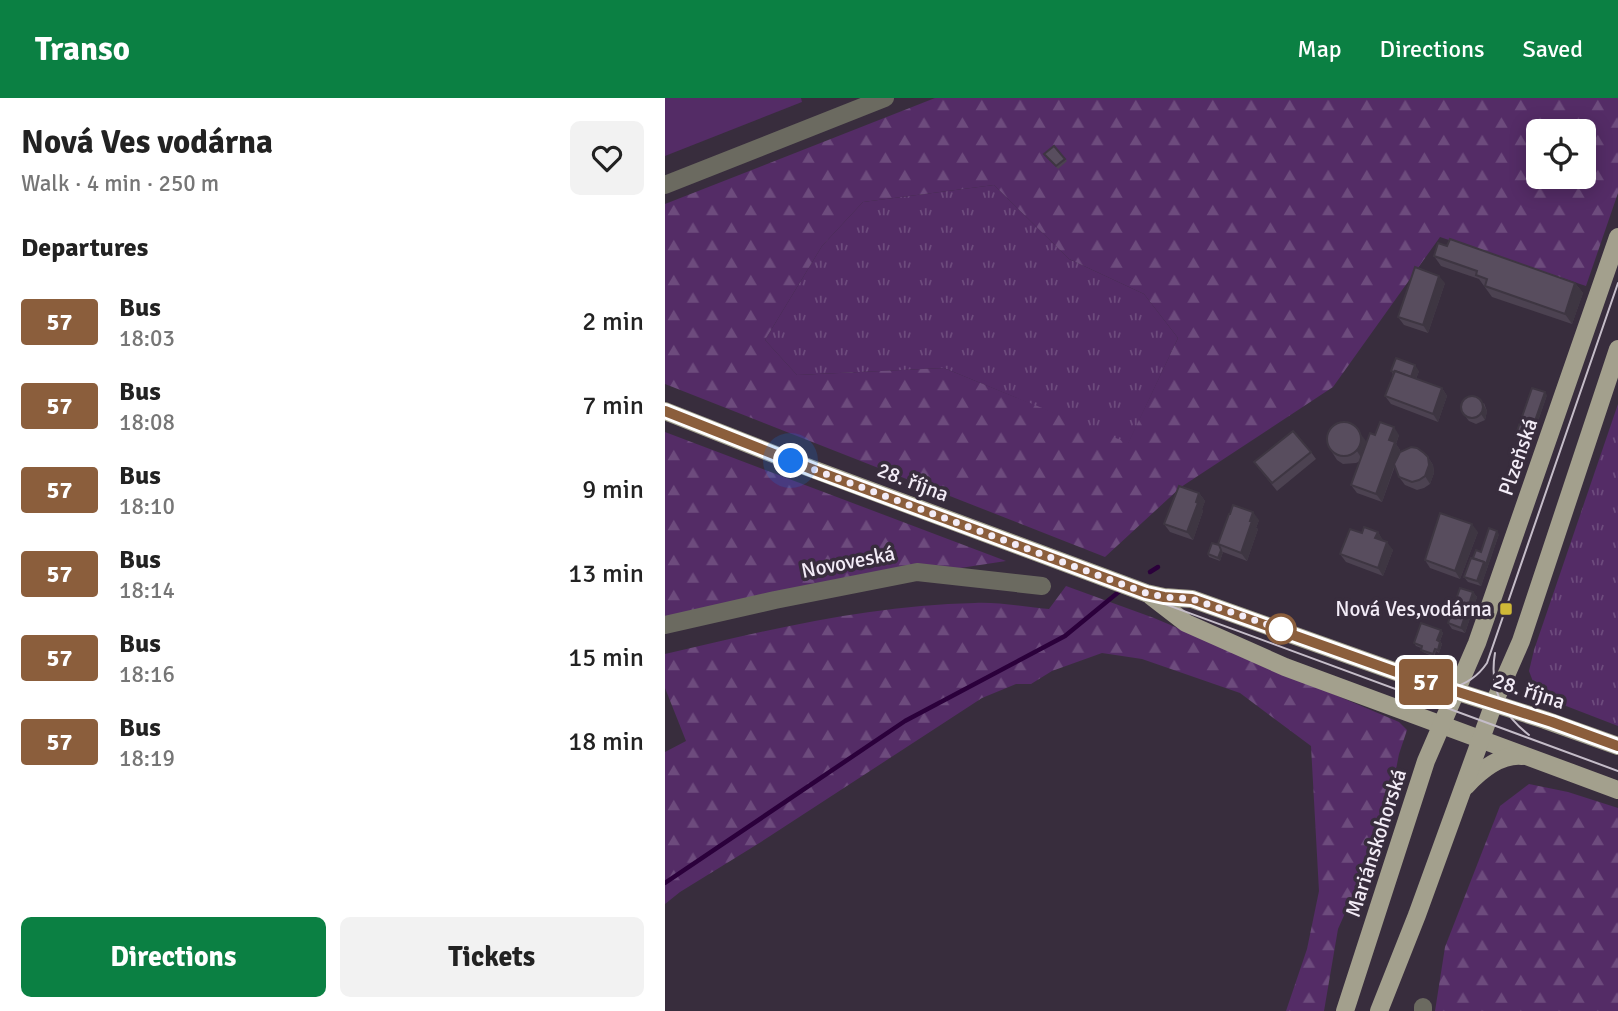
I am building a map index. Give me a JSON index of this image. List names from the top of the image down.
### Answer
{
  "streets": {
    "main road": ["Plzeňská", "28. října", "Mariánskohorská"],
    "street": ["Novoveská"]
  },
  "crossings": [
    ["Plzeňská", "28. října"],
    ["Plzeňská", "Mariánskohorská"],
    ["28. října", "Mariánskohorská"]
  ],
  "places": {
    "transit": ["Nová Ves,vodárna"]
  },
  "lines": ["bus line 57"],
  "page": {
    "header": "Transo",
    "nav": ["Map", "Directions", "Saved"],
    "heading": [
      ["Nová Ves vodárna", "Walk · 4 min · 250 m"],
      "Departures"
    ],
    "on_map": "57",
    "list": [
      {
        "mark": "57",
        "name": "Bus",
        "note": "18:03",
        "value": "2 min"
      },
      {
        "mark": "57",
        "name": "Bus",
        "note": "18:08",
        "value": "7 min"
      },
      {
        "mark": "57",
        "name": "Bus",
        "note": "18:10",
        "value": "9 min"
      },
      {
        "mark": "57",
        "name": "Bus",
        "note": "18:14",
        "value": "13 min"
      },
      {
        "mark": "57",
        "name": "Bus",
        "note": "18:16",
        "value": "15 min"
      },
      {
        "mark": "57",
        "name": "Bus",
        "note": "18:19",
        "value": "18 min"
      }
    ],
    "buttons": ["Directions", "Tickets"]
  }
}
